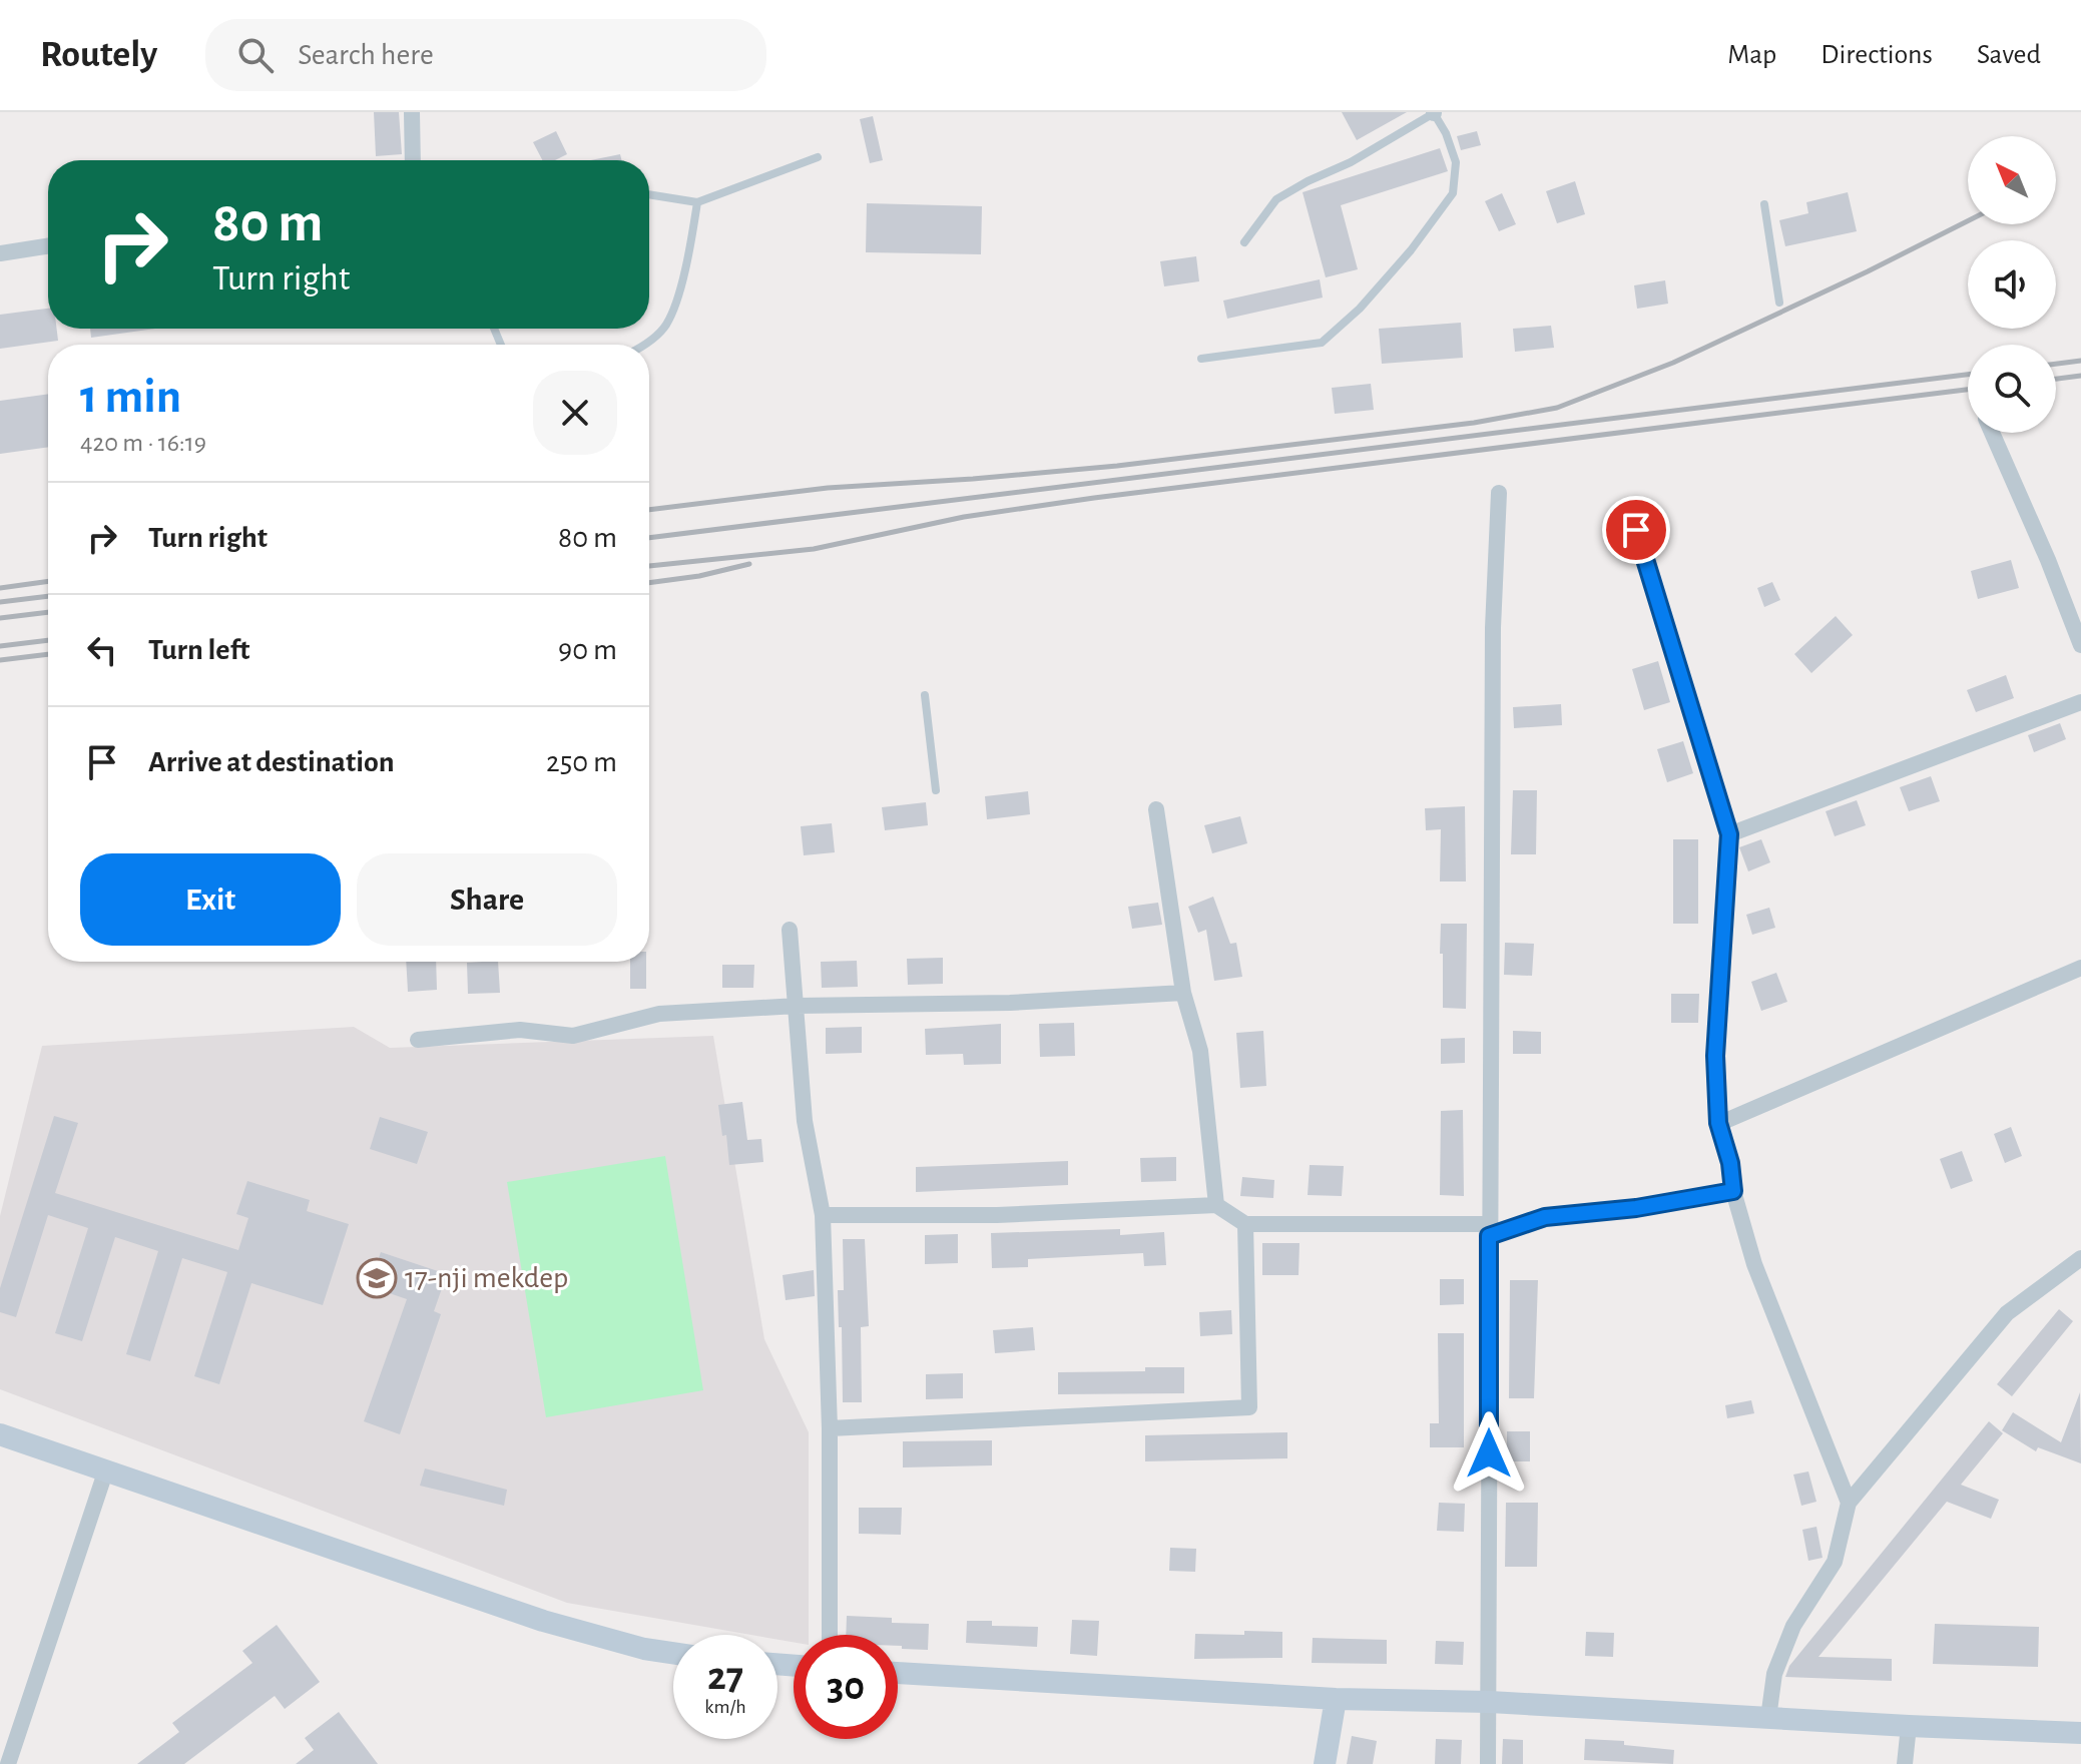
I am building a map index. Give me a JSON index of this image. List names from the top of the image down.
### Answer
{
  "places": {
    "school or university": ["17-nji mekdep"]
  },
  "north": "top left",
  "page": {
    "header": "Routely",
    "search": "Search here",
    "nav": ["Map", "Directions", "Saved"],
    "turn": ["80 m", "Turn right"],
    "heading": ["1 min", "420 m · 16:19"],
    "list": [
      {
        "name": "Turn right",
        "value": "80 m"
      },
      {
        "name": "Turn left",
        "value": "90 m"
      },
      {
        "name": "Arrive at destination",
        "value": "250 m"
      }
    ],
    "buttons": ["Exit", "Share"],
    "speed": "27 km/h",
    "limit": "30"
  }
}
